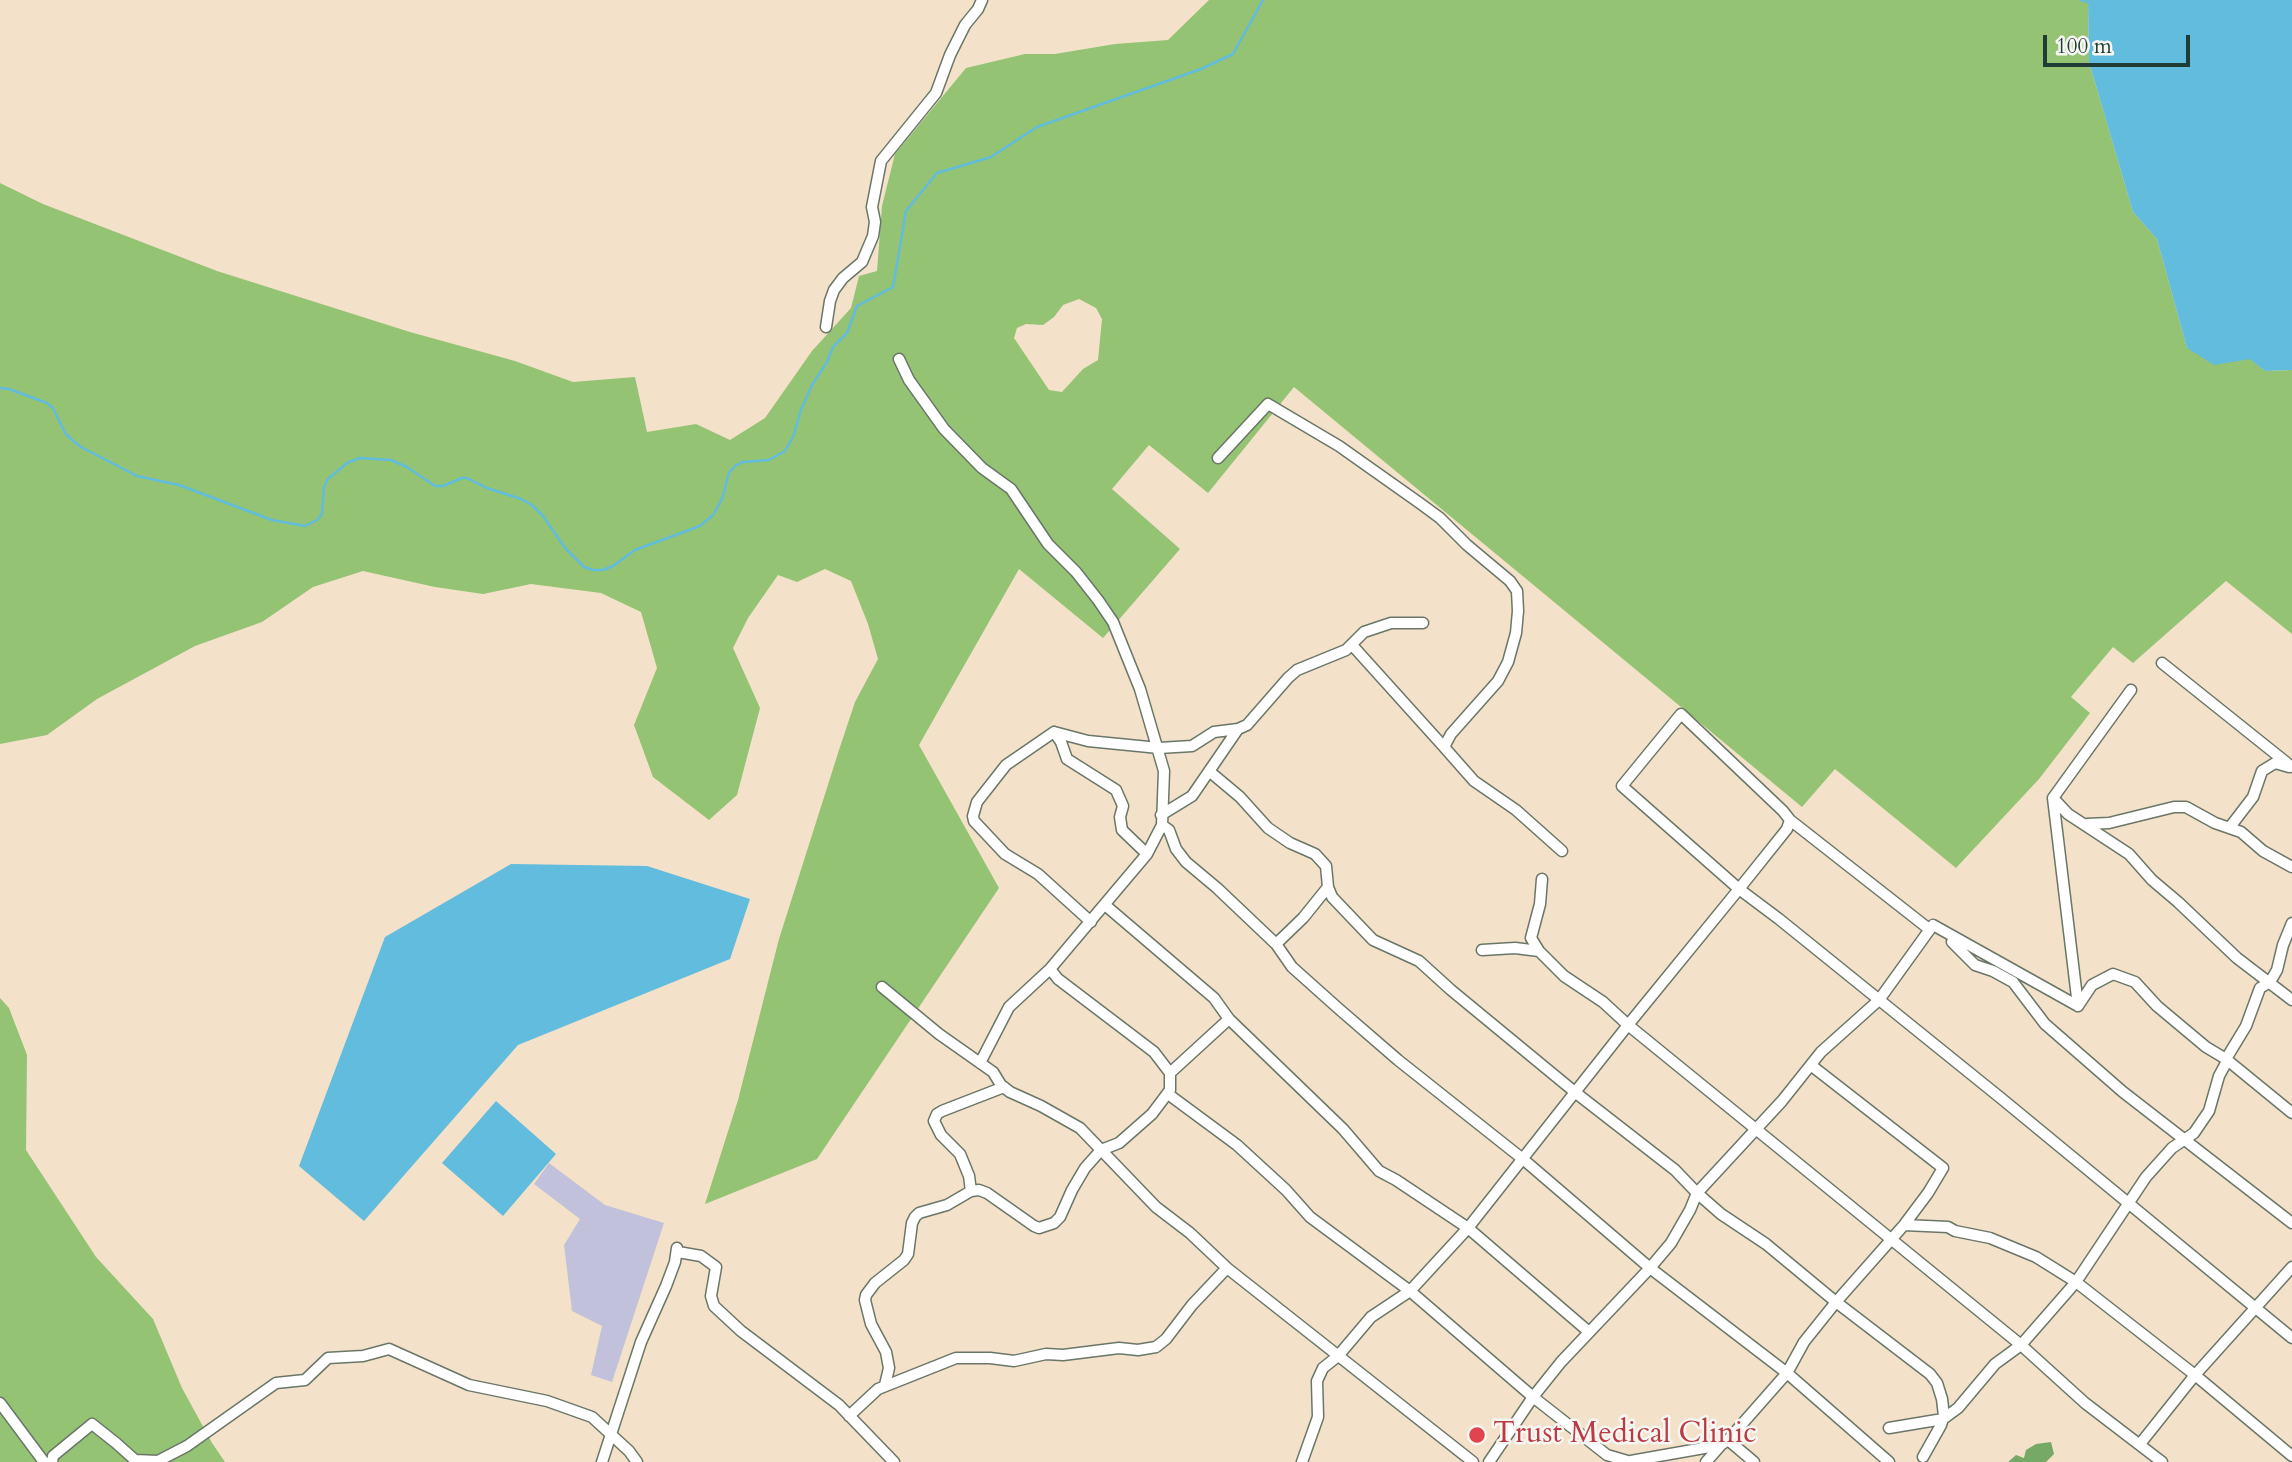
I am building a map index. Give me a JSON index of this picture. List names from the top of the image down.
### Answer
{
  "places": ["Trust Medical Clinic"],
  "scale_bar": "100 m"
}
